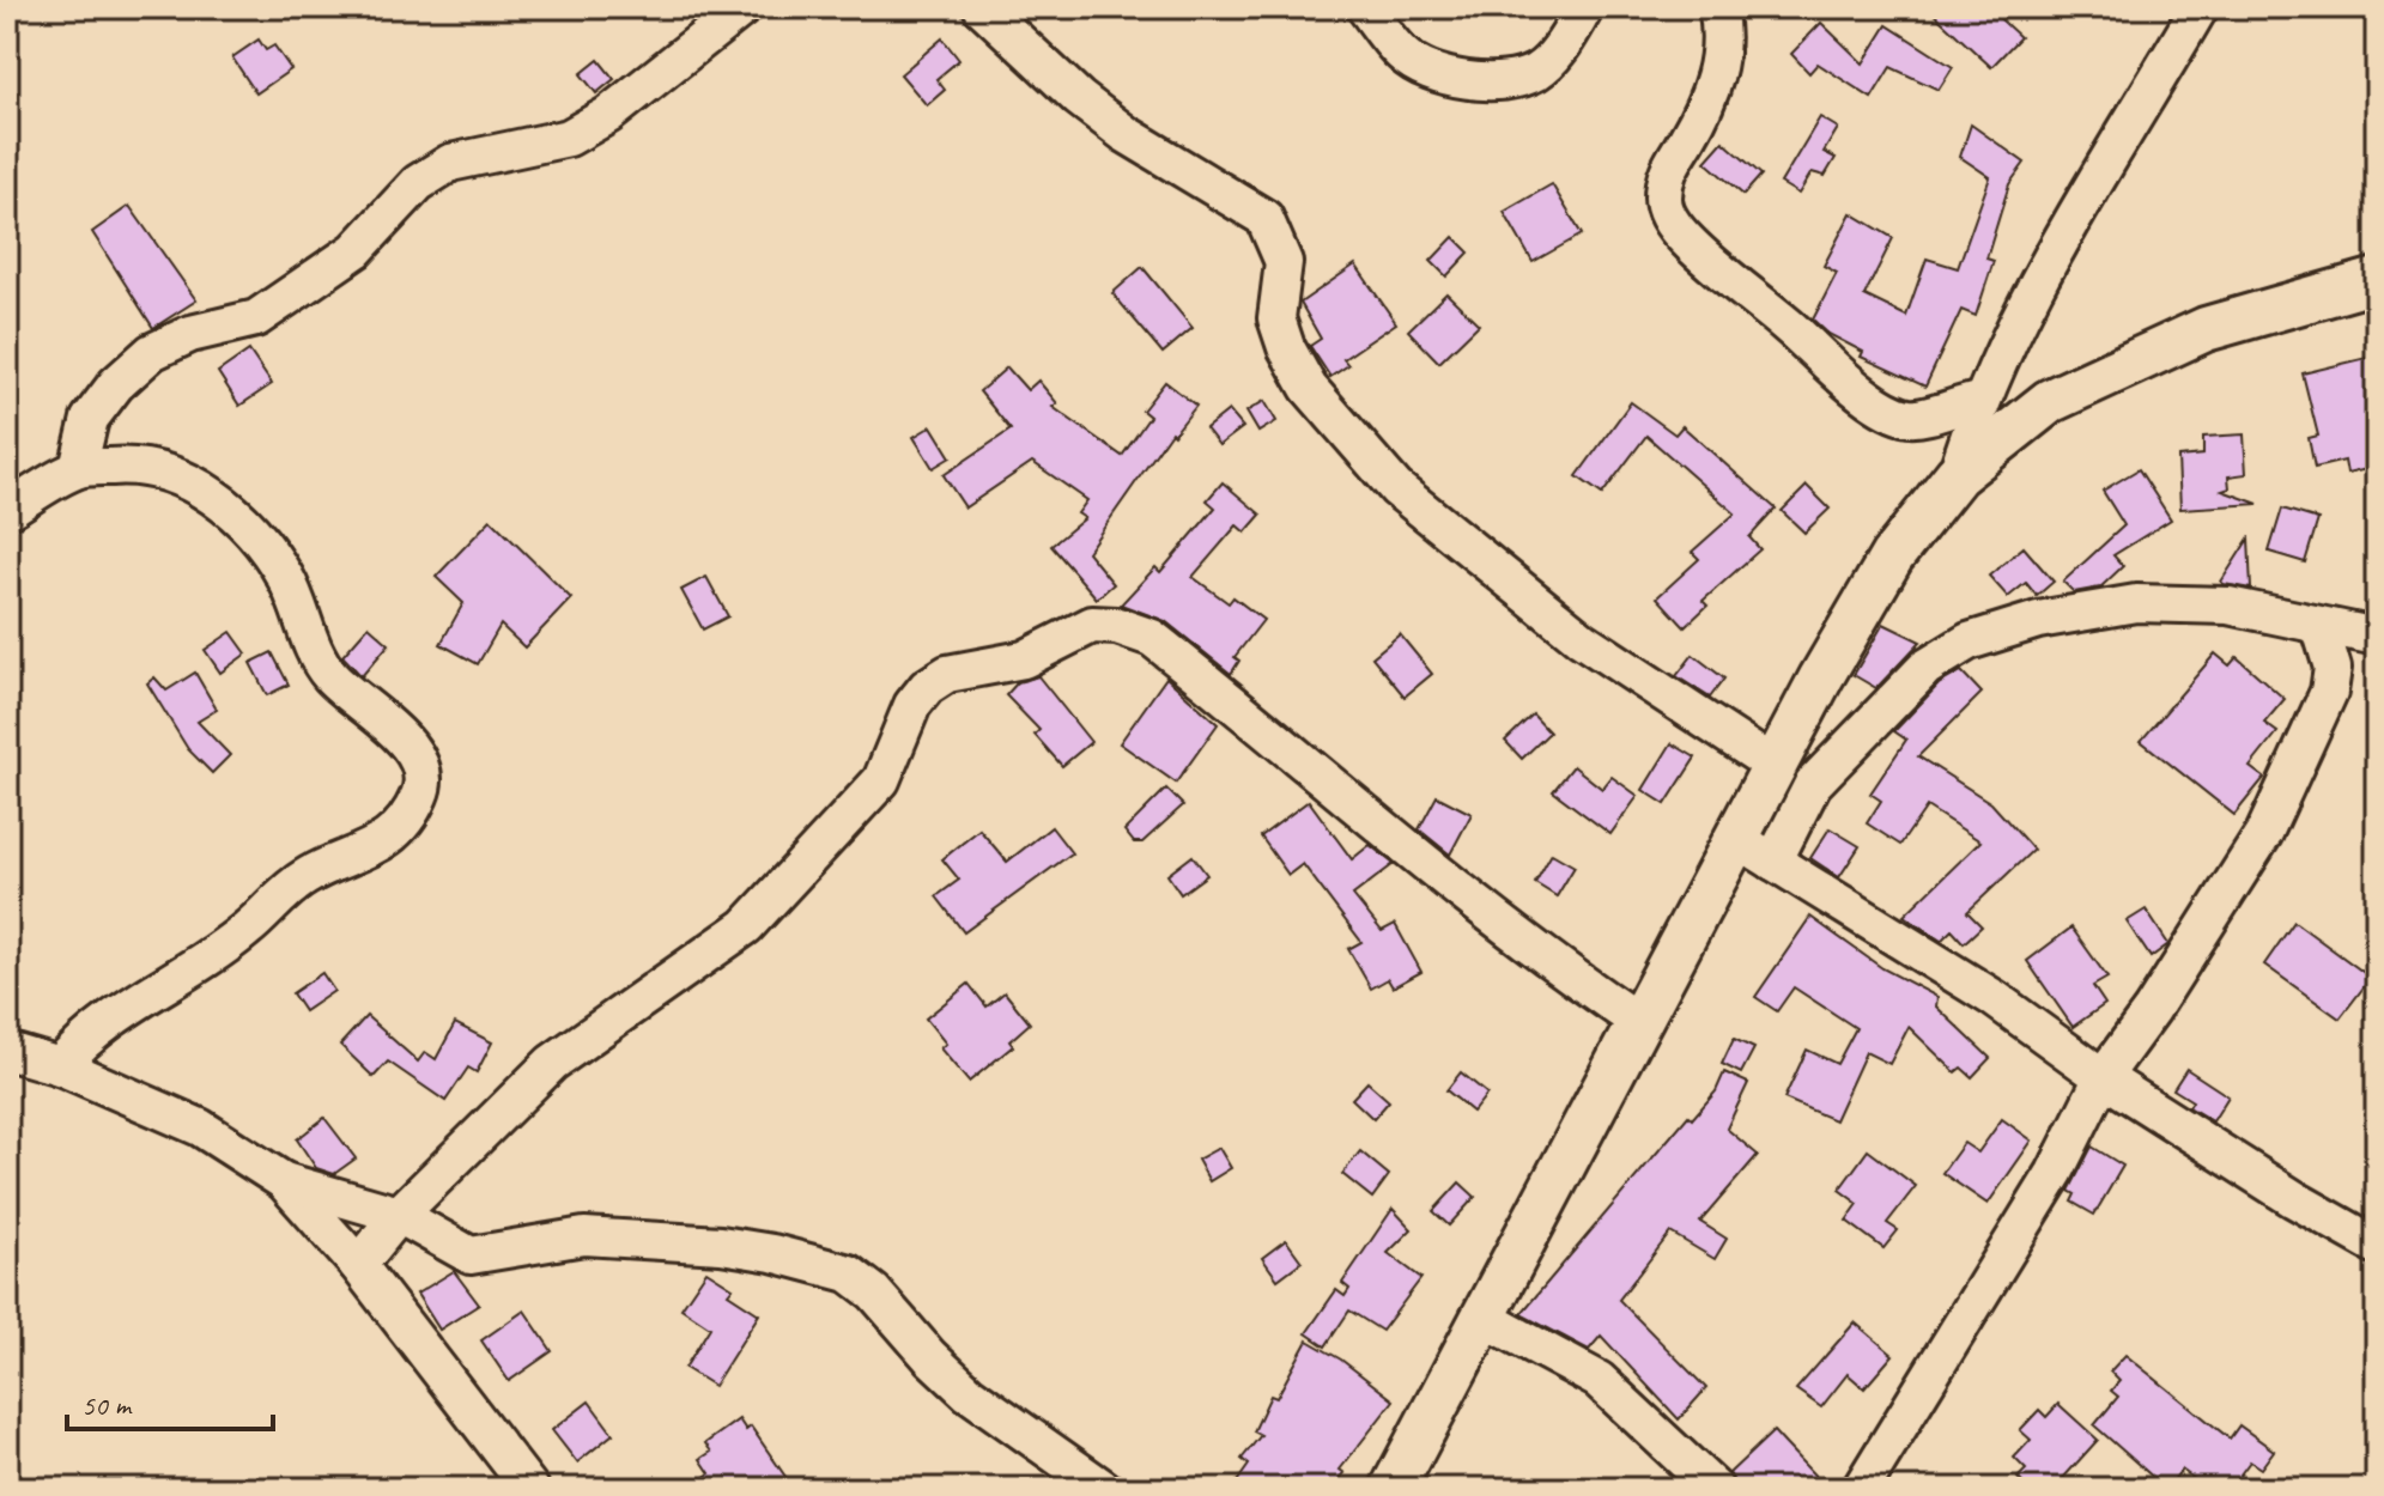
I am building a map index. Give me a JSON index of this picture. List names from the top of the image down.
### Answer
{
  "scale_bar": "50 m"
}
